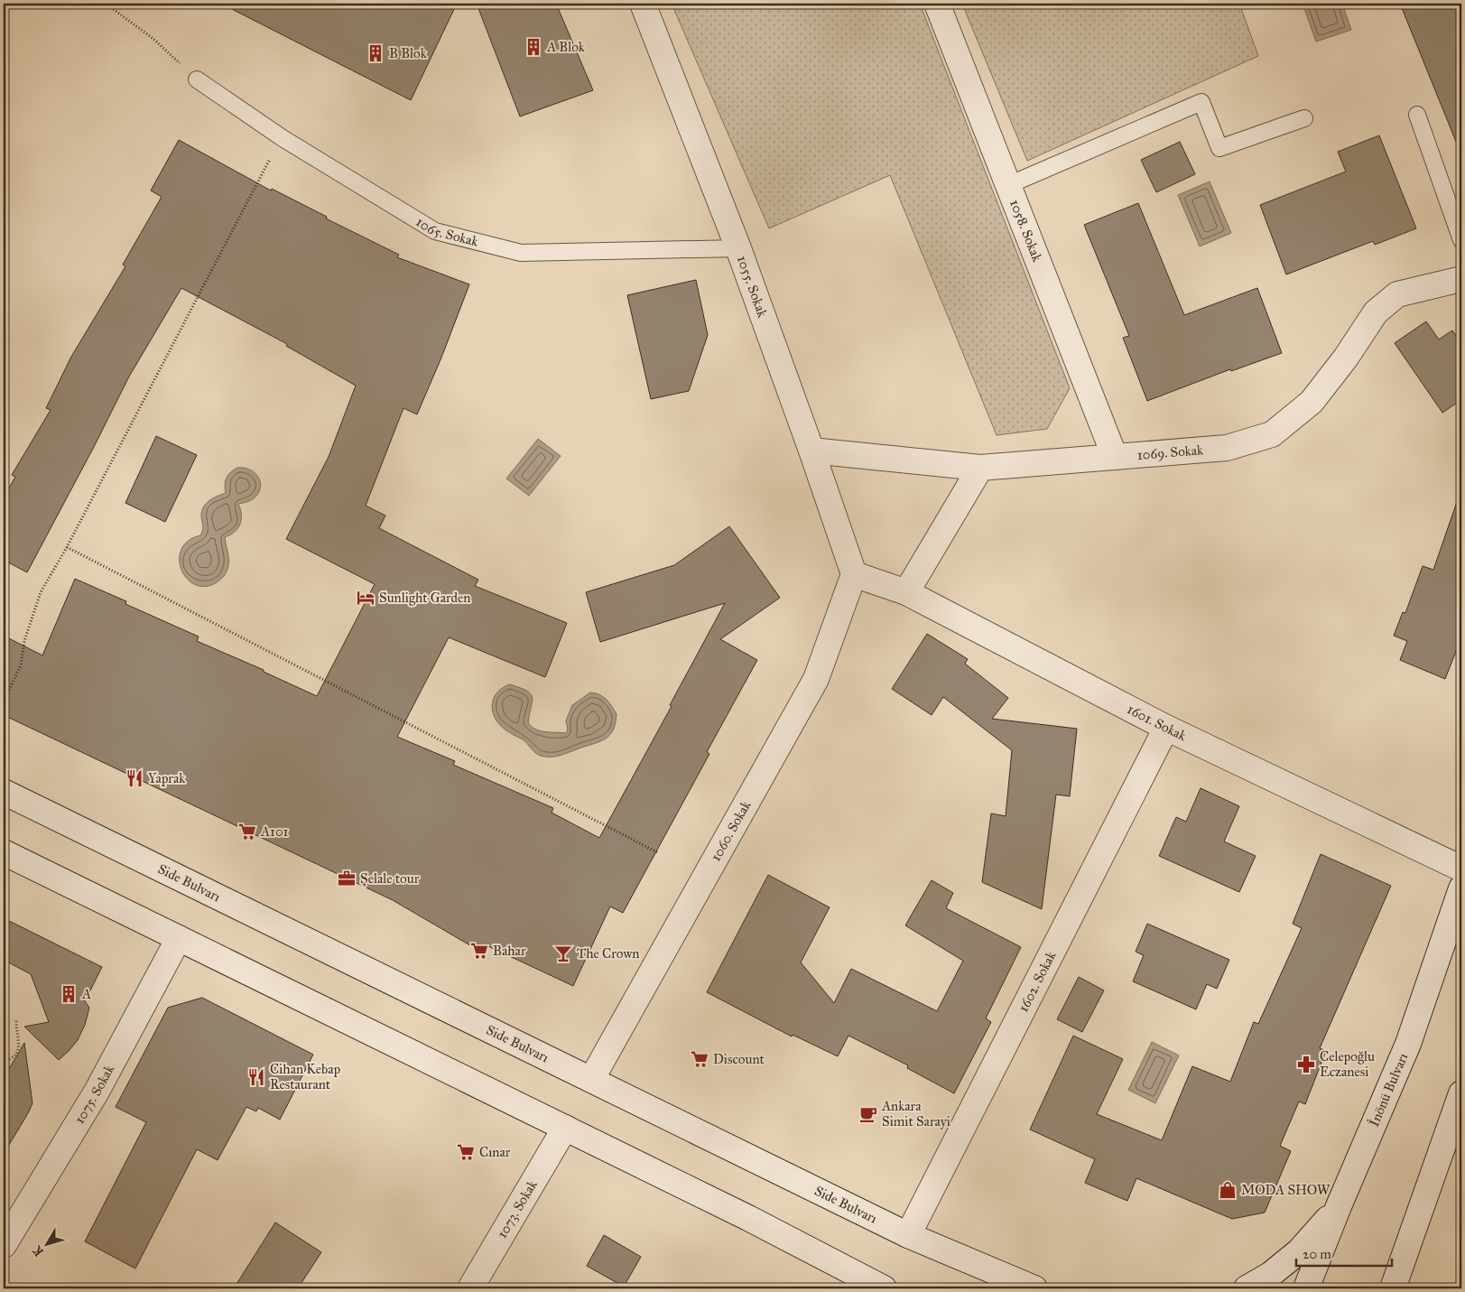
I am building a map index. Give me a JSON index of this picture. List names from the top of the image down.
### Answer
{
  "streets": {
    "street": [
      "1058. Sokak",
      "1055. Sokak",
      "1069. Sokak",
      "1601. Sokak",
      "1060. Sokak",
      "Side Bulvarı",
      "1602. Sokak",
      "İnönü Bulvarı",
      "1075. Sokak",
      "1073. Sokak"
    ],
    "lane": ["1065. Sokak"]
  },
  "crossings": [
    ["1065. Sokak", "1055. Sokak"],
    ["1058. Sokak", "1069. Sokak"],
    ["1055. Sokak", "1069. Sokak"],
    ["1055. Sokak", "1601. Sokak"],
    ["1055. Sokak", "1060. Sokak"],
    ["1601. Sokak", "1060. Sokak"],
    ["1601. Sokak", "1602. Sokak"],
    ["1060. Sokak", "Side Bulvarı"],
    ["Side Bulvarı", "1602. Sokak"]
  ],
  "places": {
    "building": ["A Blok", "B Blok", "A"],
    "hotel": ["Sunlight Garden"],
    "restaurant": ["Yaprak", "Cihan Kebap Restaurant"],
    "supermarket": [
      "A101",
      "Bahar",
      "Discount",
      "Cınar"
    ],
    "office": ["Şelale tour"],
    "bar": ["The Crown"],
    "pharmacy": ["Celepoğlu Eczanesi"],
    "cafe": ["Ankara Simit Sarayi"],
    "shop": ["MODA SHOW"]
  },
  "scale_bar": "20 m",
  "north": "bottom left"
}
